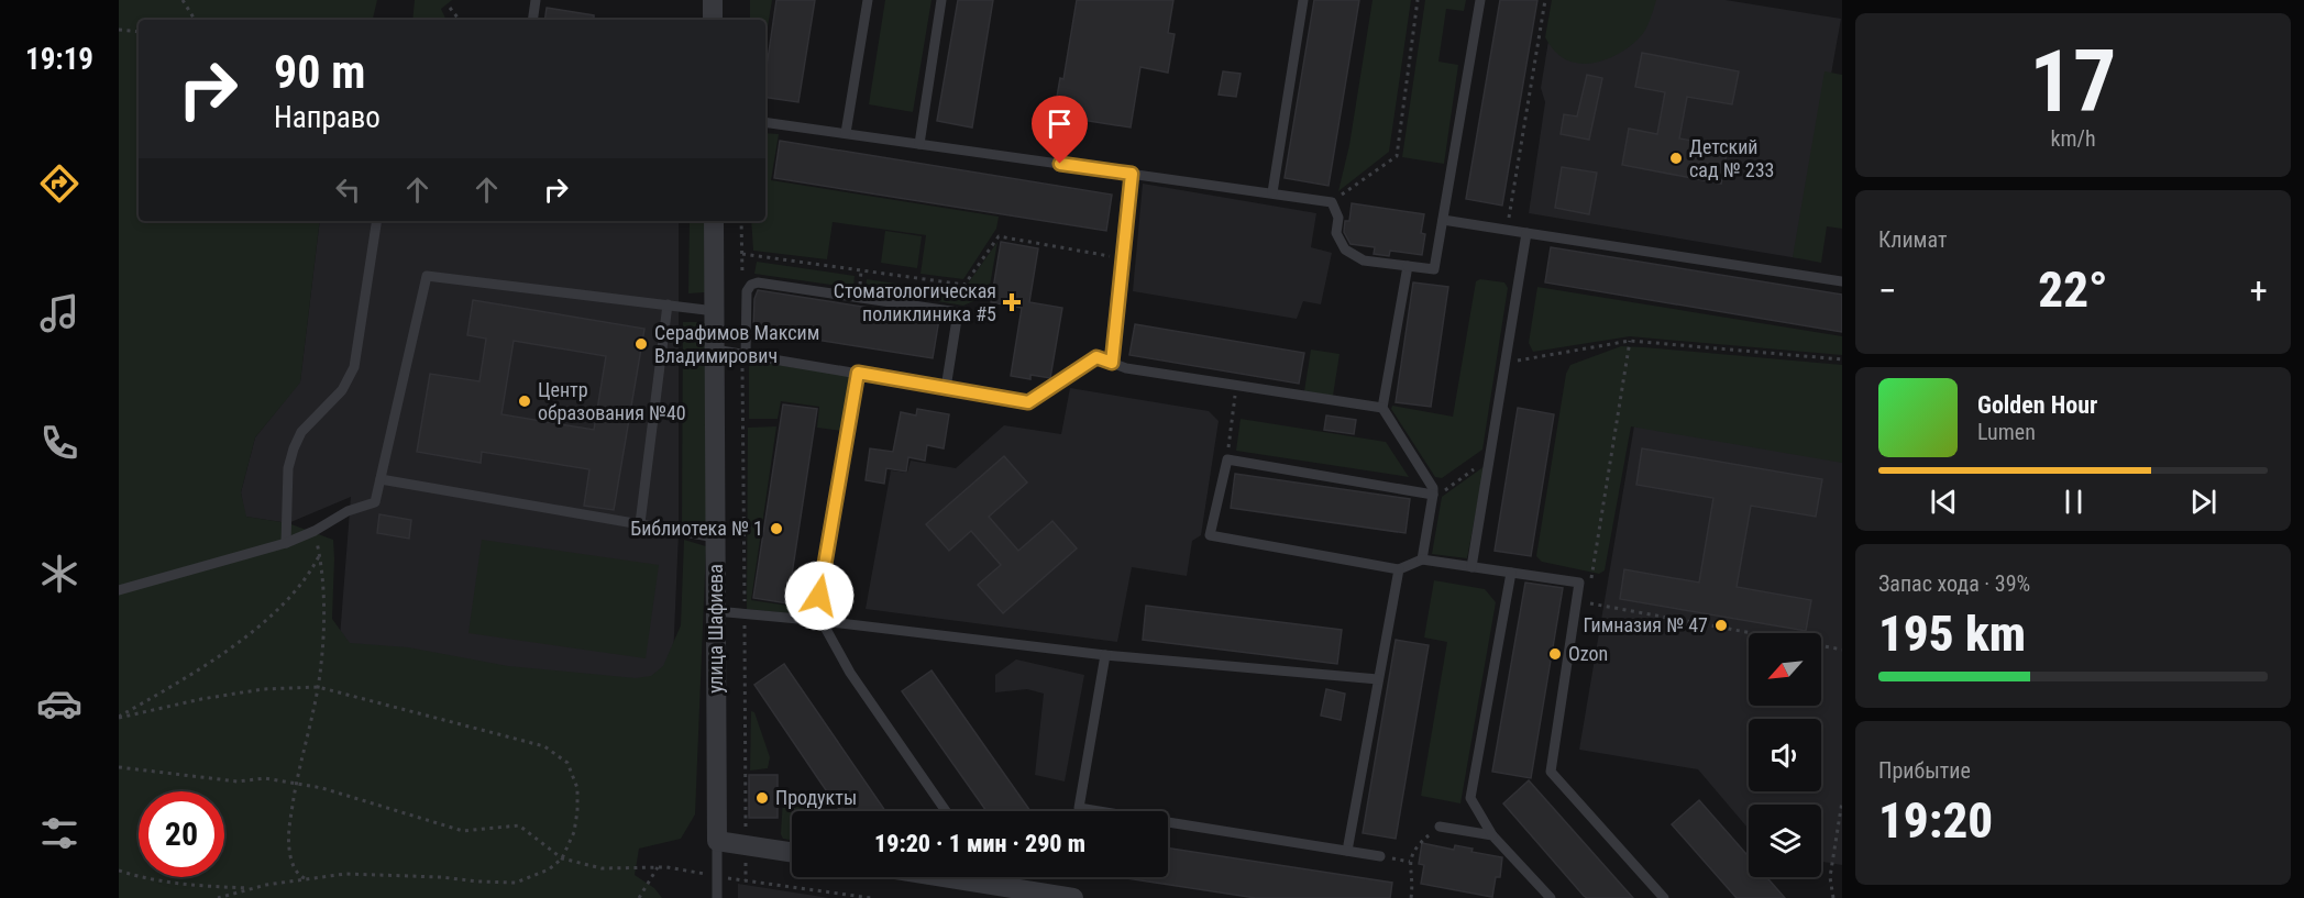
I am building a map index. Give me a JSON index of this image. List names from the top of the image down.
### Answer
{
  "streets": {
    "street": ["улица Шафиева"]
  },
  "places": {
    "other": [
      "Детский сад № 233",
      "Серафимов Максим Владимирович",
      "Центр образования №40",
      "Библиотека № 1",
      "Гимназия № 47",
      "Ozon",
      "Продукты"
    ],
    "health": ["Стоматологическая поликлиника #5"]
  },
  "north": "bottom left",
  "page": {
    "tabs": "19:19",
    "tile": [
      ["17", "km/h"],
      "Климат",
      ["Запас хода · 39%", "195 km"],
      ["Прибытие", "19:20"]
    ],
    "turn": ["90 m", "Направо"],
    "heat": ["−", "22°", "+"],
    "song": ["Golden Hour", "Lumen"],
    "limit": "20",
    "trip": "19:20 · 1 мин · 290 m"
  }
}
